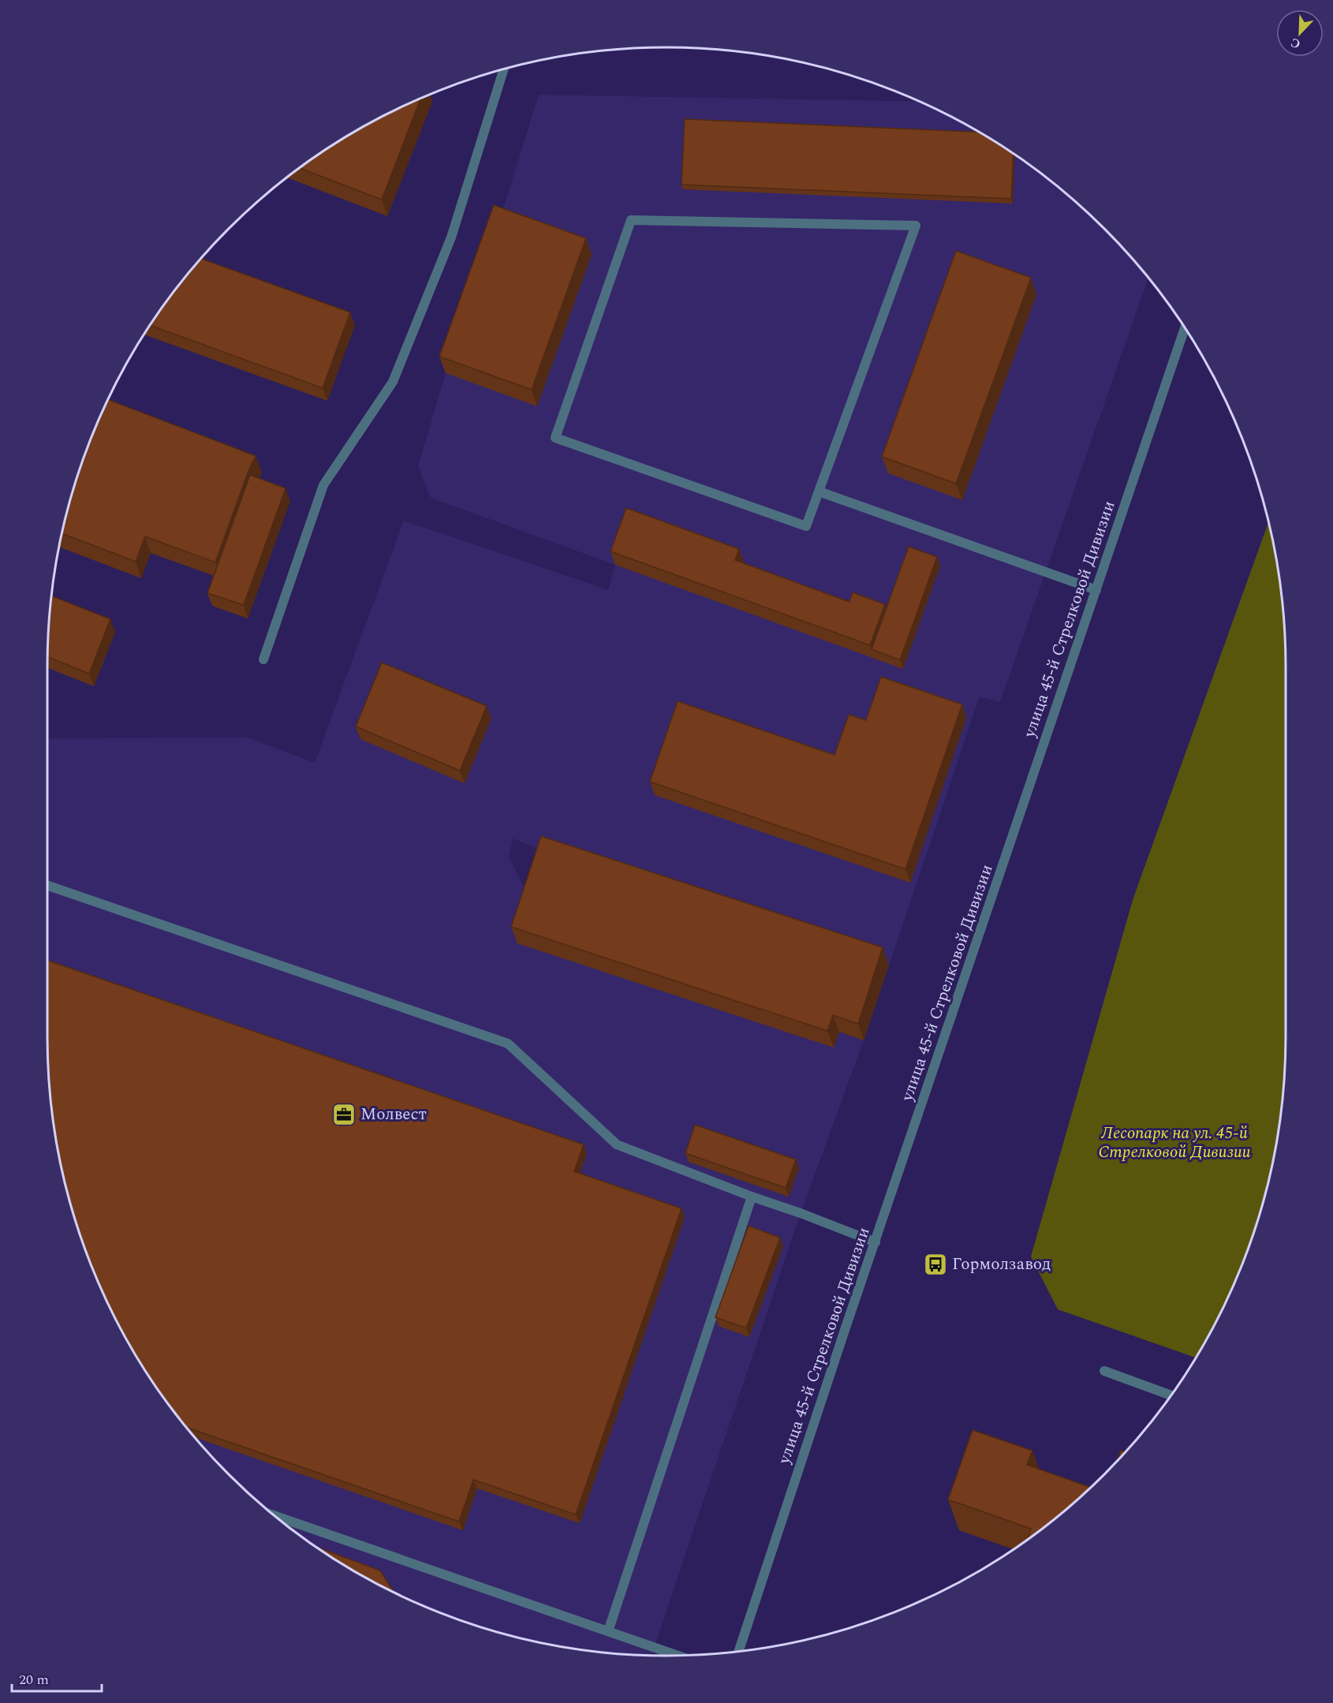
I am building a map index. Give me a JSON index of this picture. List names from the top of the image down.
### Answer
{
  "streets": {
    "street": ["улица 45-й Стрелковой Дивизии"]
  },
  "parks": ["Лесопарк на ул. 45-й Стрелковой Дивизии"],
  "places": {
    "office": ["Молвест"],
    "bus stop": ["Гормолзавод"]
  },
  "scale_bar": "20 m",
  "north": "bottom left"
}
